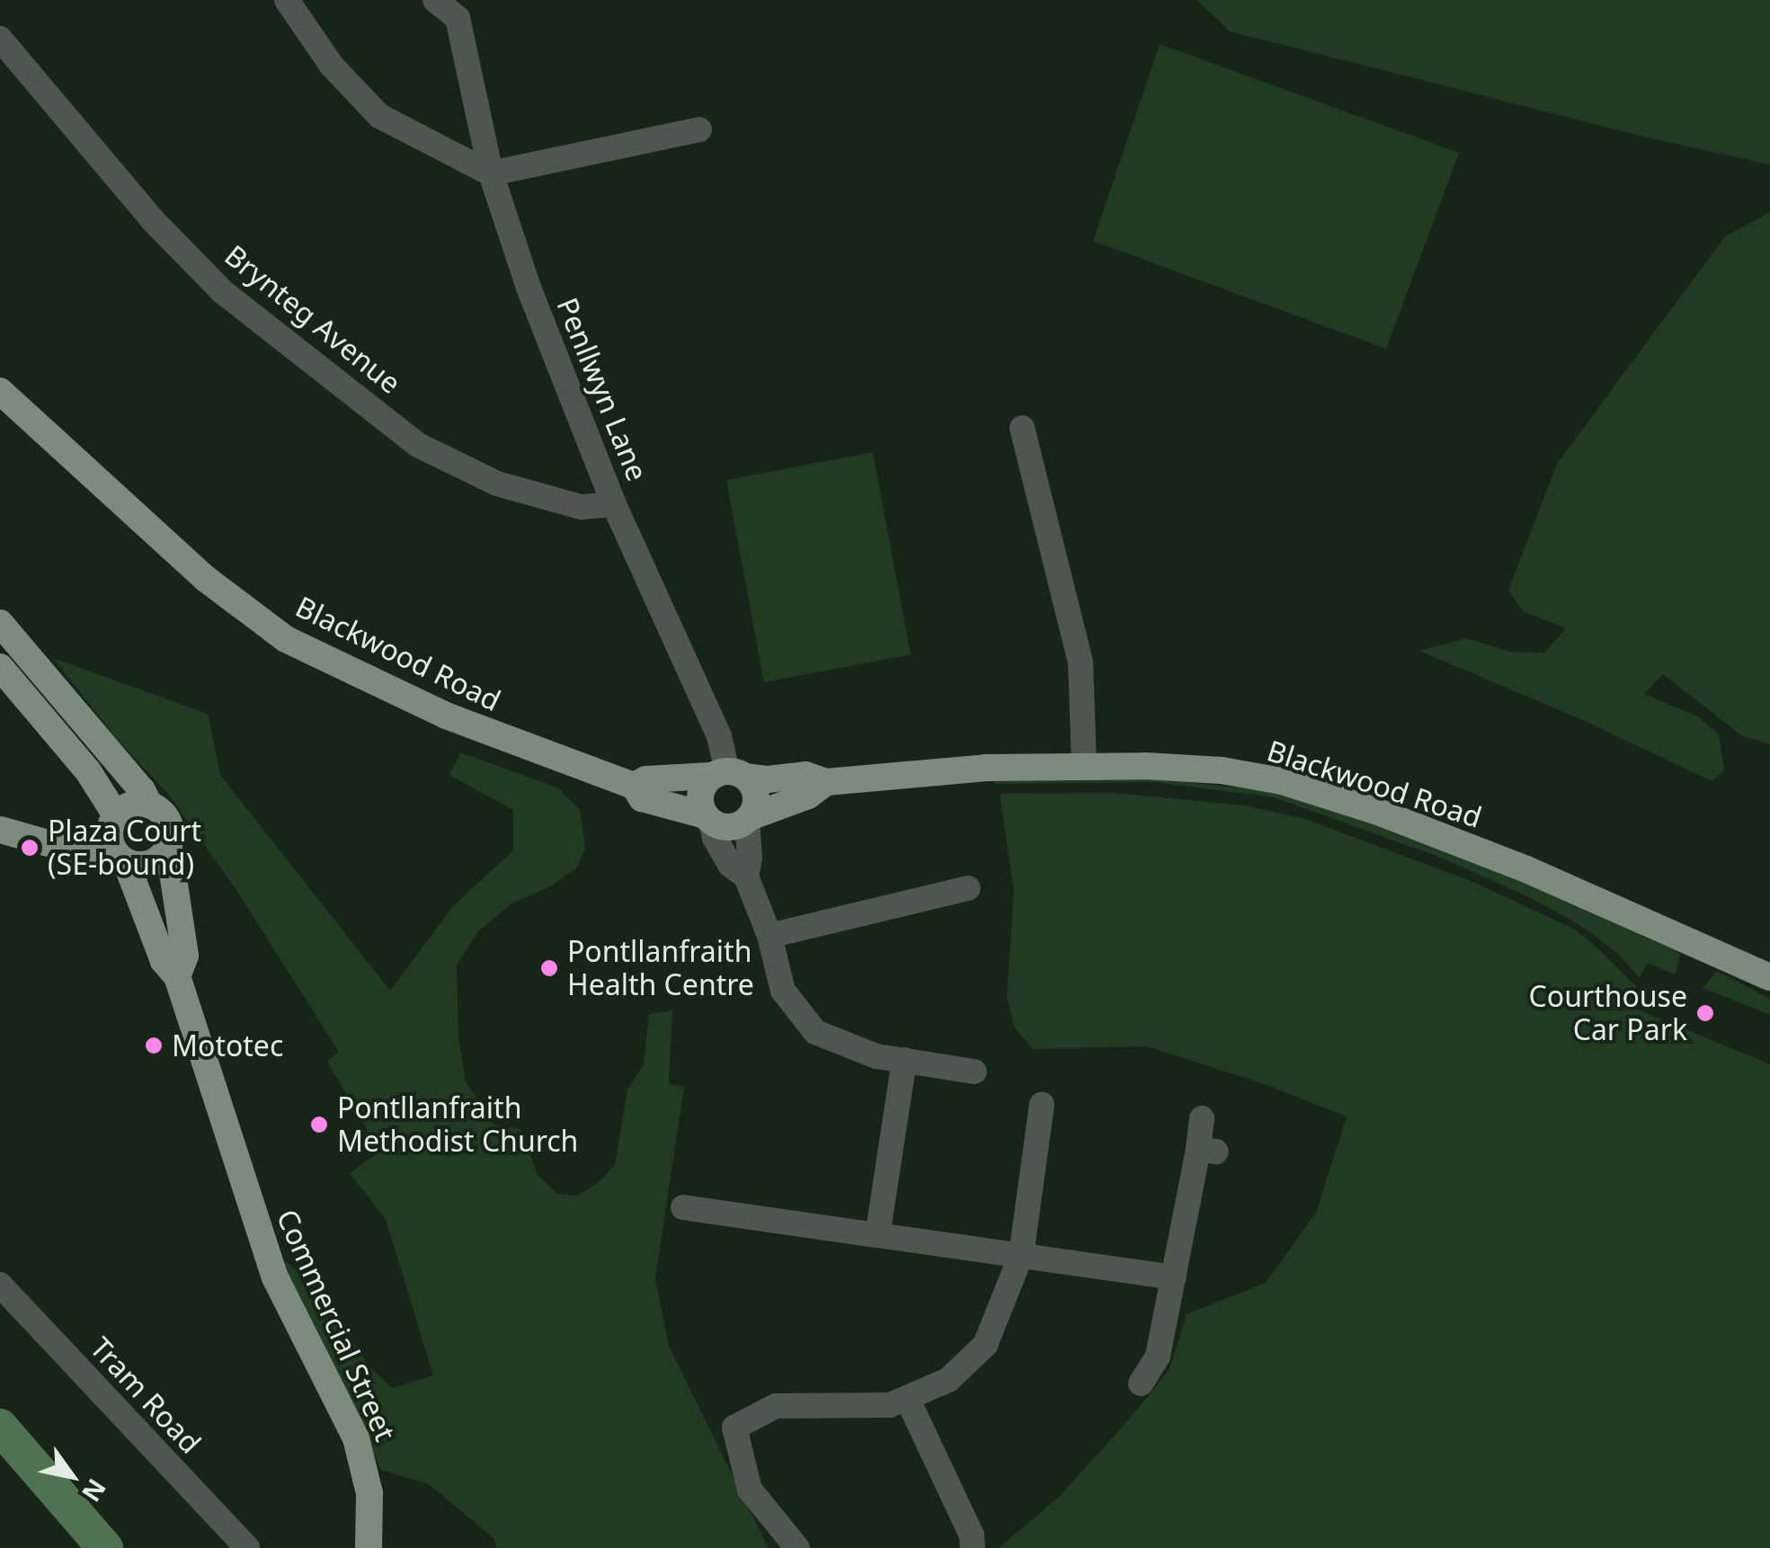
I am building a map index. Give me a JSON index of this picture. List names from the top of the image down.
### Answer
{
  "streets": {
    "main road": ["Blackwood Road", "Commercial Street"],
    "street": ["Brynteg Avenue", "Penllwyn Lane", "Tram Road"]
  },
  "crossings": [
    ["Brynteg Avenue", "Penllwyn Lane"],
    ["Penllwyn Lane", "Blackwood Road"]
  ],
  "places": [
    "Plaza Court (SE-bound)",
    "Pontllanfraith Health Centre",
    "Courthouse Car Park",
    "Mototec",
    "Pontllanfraith Methodist Church"
  ],
  "north": "bottom right"
}
